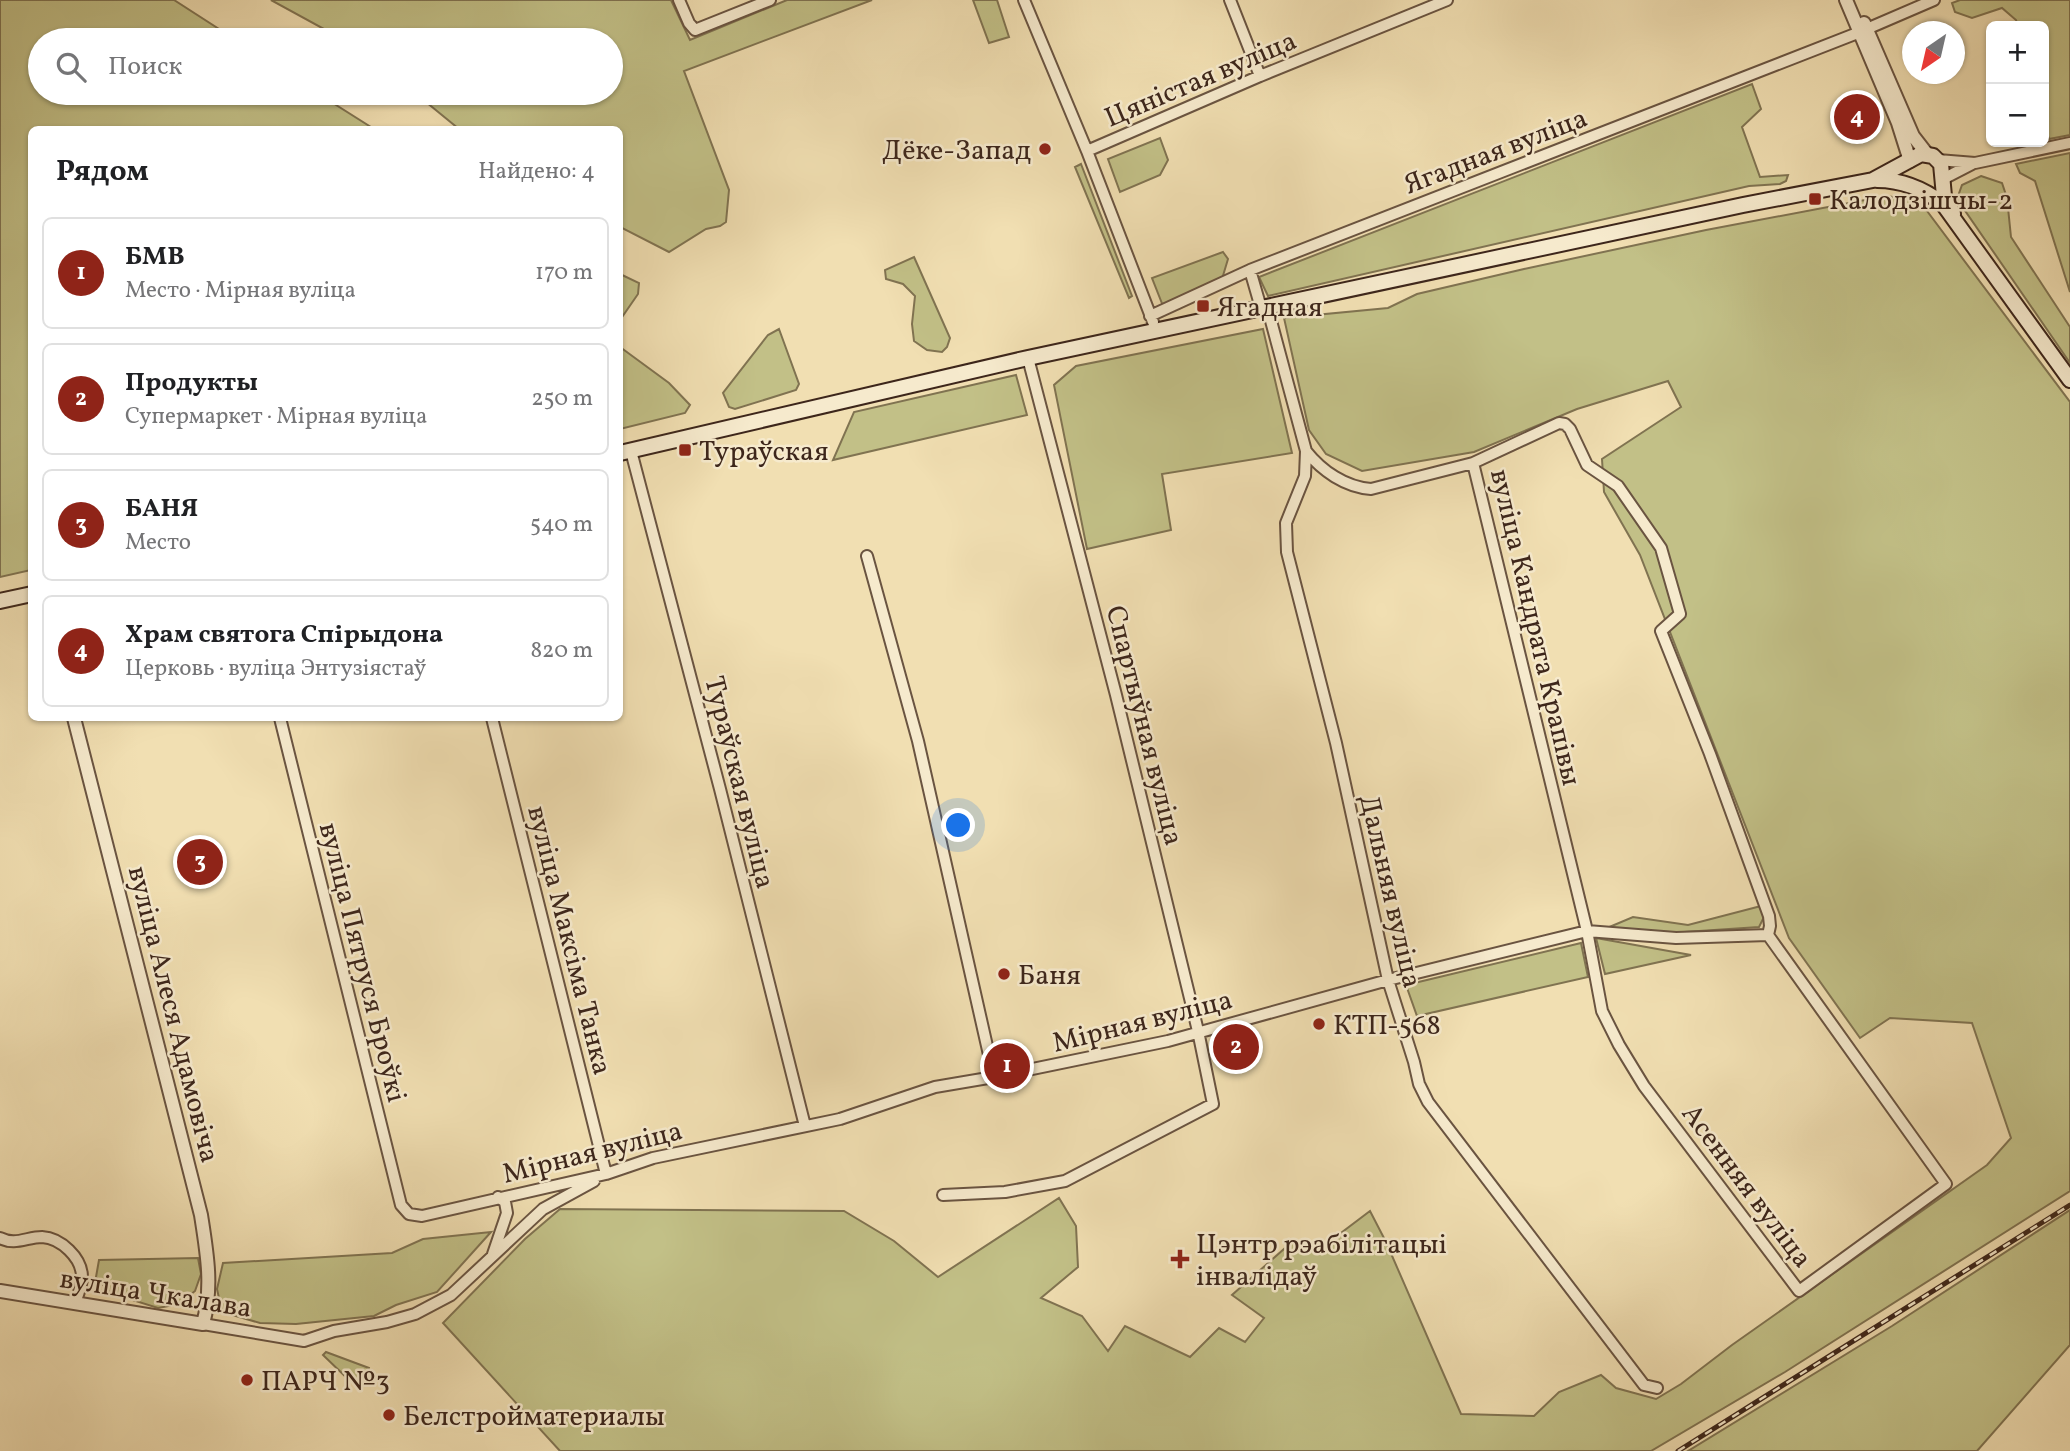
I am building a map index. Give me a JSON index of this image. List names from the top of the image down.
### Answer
{
  "streets": {
    "street": [
      "Цяністая вуліца",
      "Ягадная вуліца",
      "вуліца Кандрата Крапівы",
      "Спартыўная вуліца",
      "Тураўская вуліца",
      "Дальняя вуліца",
      "вуліца Максіма Танка",
      "вуліца Пятруся Броўкі",
      "вуліца Алеся Адамовіча",
      "Мірная вуліца",
      "Асенняя вуліца",
      "вуліца Чкалава"
    ]
  },
  "crossings": [
    ["вуліца Кандрата Крапівы", "Мірная вуліца"],
    ["вуліца Кандрата Крапівы", "Асенняя вуліца"],
    ["Спартыўная вуліца", "Мірная вуліца"],
    ["Тураўская вуліца", "Мірная вуліца"],
    ["Дальняя вуліца", "Мірная вуліца"],
    ["вуліца Максіма Танка", "Мірная вуліца"],
    ["вуліца Пятруся Броўкі", "Мірная вуліца"],
    ["вуліца Алеся Адамовіча", "вуліца Чкалава"],
    ["Мірная вуліца", "Асенняя вуліца"]
  ],
  "places": {
    "other": [
      "Дёке-Запад",
      "Баня",
      "КТП-568",
      "ПАРЧ №3",
      "Белстройматериалы"
    ],
    "transit": ["Калодзішчы-2", "Ягадная", "Тураўская"],
    "health": ["Цэнтр рэабілітацыі інвалідаў"]
  },
  "north": "bottom left",
  "page": {
    "map_buttons": ["+", "−"],
    "search": "Поиск",
    "pins": [
      "4",
      "3",
      "2",
      "1"
    ],
    "heading": ["Рядом", "Найдено: 4"],
    "list": [
      {
        "mark": "1",
        "name": "БМВ",
        "note": "Место · Мірная вуліца",
        "value": "170 m"
      },
      {
        "mark": "2",
        "name": "Продукты",
        "note": "Супермаркет · Мірная вуліца",
        "value": "250 m"
      },
      {
        "mark": "3",
        "name": "БАНЯ",
        "note": "Место",
        "value": "540 m"
      },
      {
        "mark": "4",
        "name": "Храм святога Спірыдона",
        "note": "Церковь · вуліца Энтузіястаў",
        "value": "820 m"
      }
    ]
  }
}
